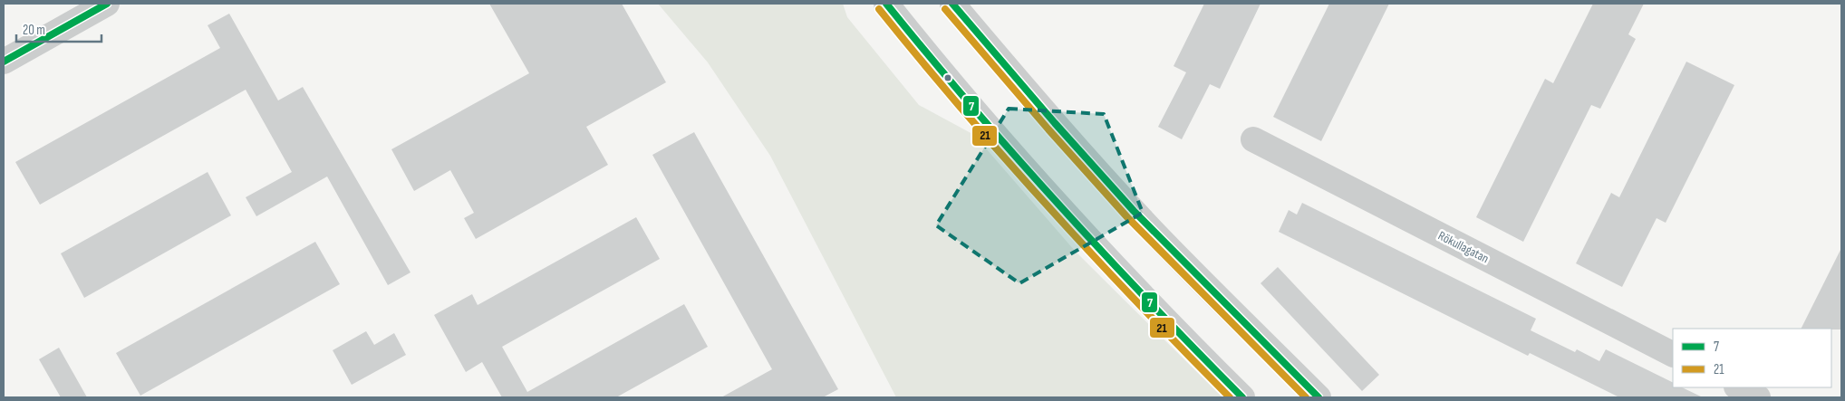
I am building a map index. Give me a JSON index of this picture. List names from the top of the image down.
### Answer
{
  "streets": {
    "street": ["Rökullagatan"]
  },
  "lines": ["transit line 7", "transit line 21"],
  "legend": ["7", "21"],
  "scale_bar": "20 m"
}
